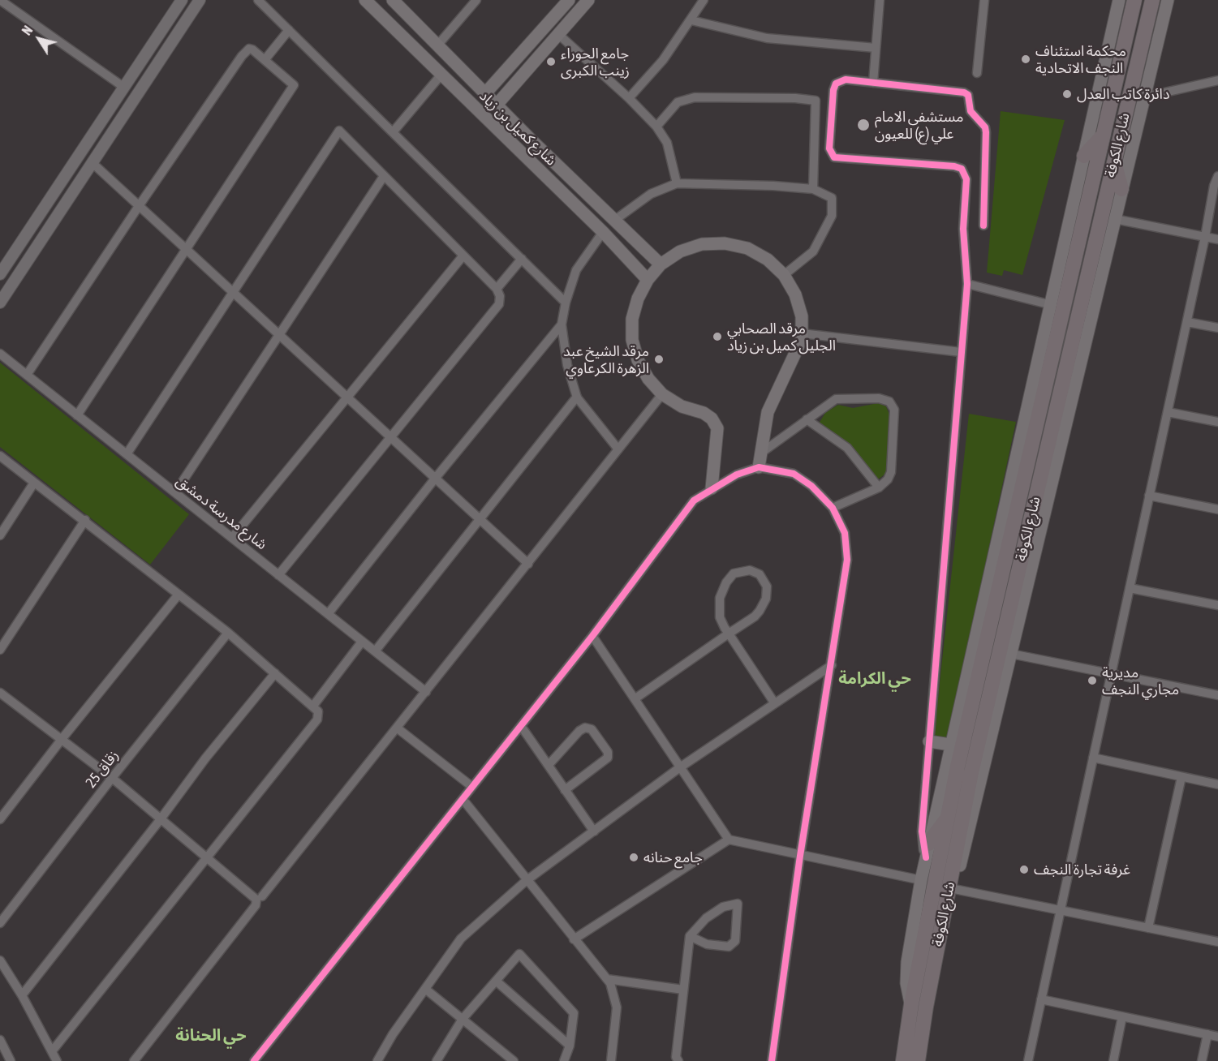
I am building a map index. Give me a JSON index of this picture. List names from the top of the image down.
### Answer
{
  "streets": {
    "highway": ["شارع الكوفة"],
    "main road": ["شارع كميل بن زياد"],
    "street": ["شارع مدرسة دمشق", "زقاق 25"]
  },
  "districts": ["حي الكرامة", "حي الحنانة"],
  "places": [
    "محكمة استئناف النجف الاتحادية",
    "جامع الحوراء زينب الكبرى",
    "دائرة كاتب العدل",
    "مستشفى الامام علي (ع) للعيون",
    "مرقد الصحابي الجليل كميل بن زياد",
    "مرقد الشيخ عبد الزهرة الكرعاوي",
    "مديرية مجاري النجف",
    "جامع حنانه",
    "غرفة تجارة النجف"
  ],
  "north": "top left"
}
